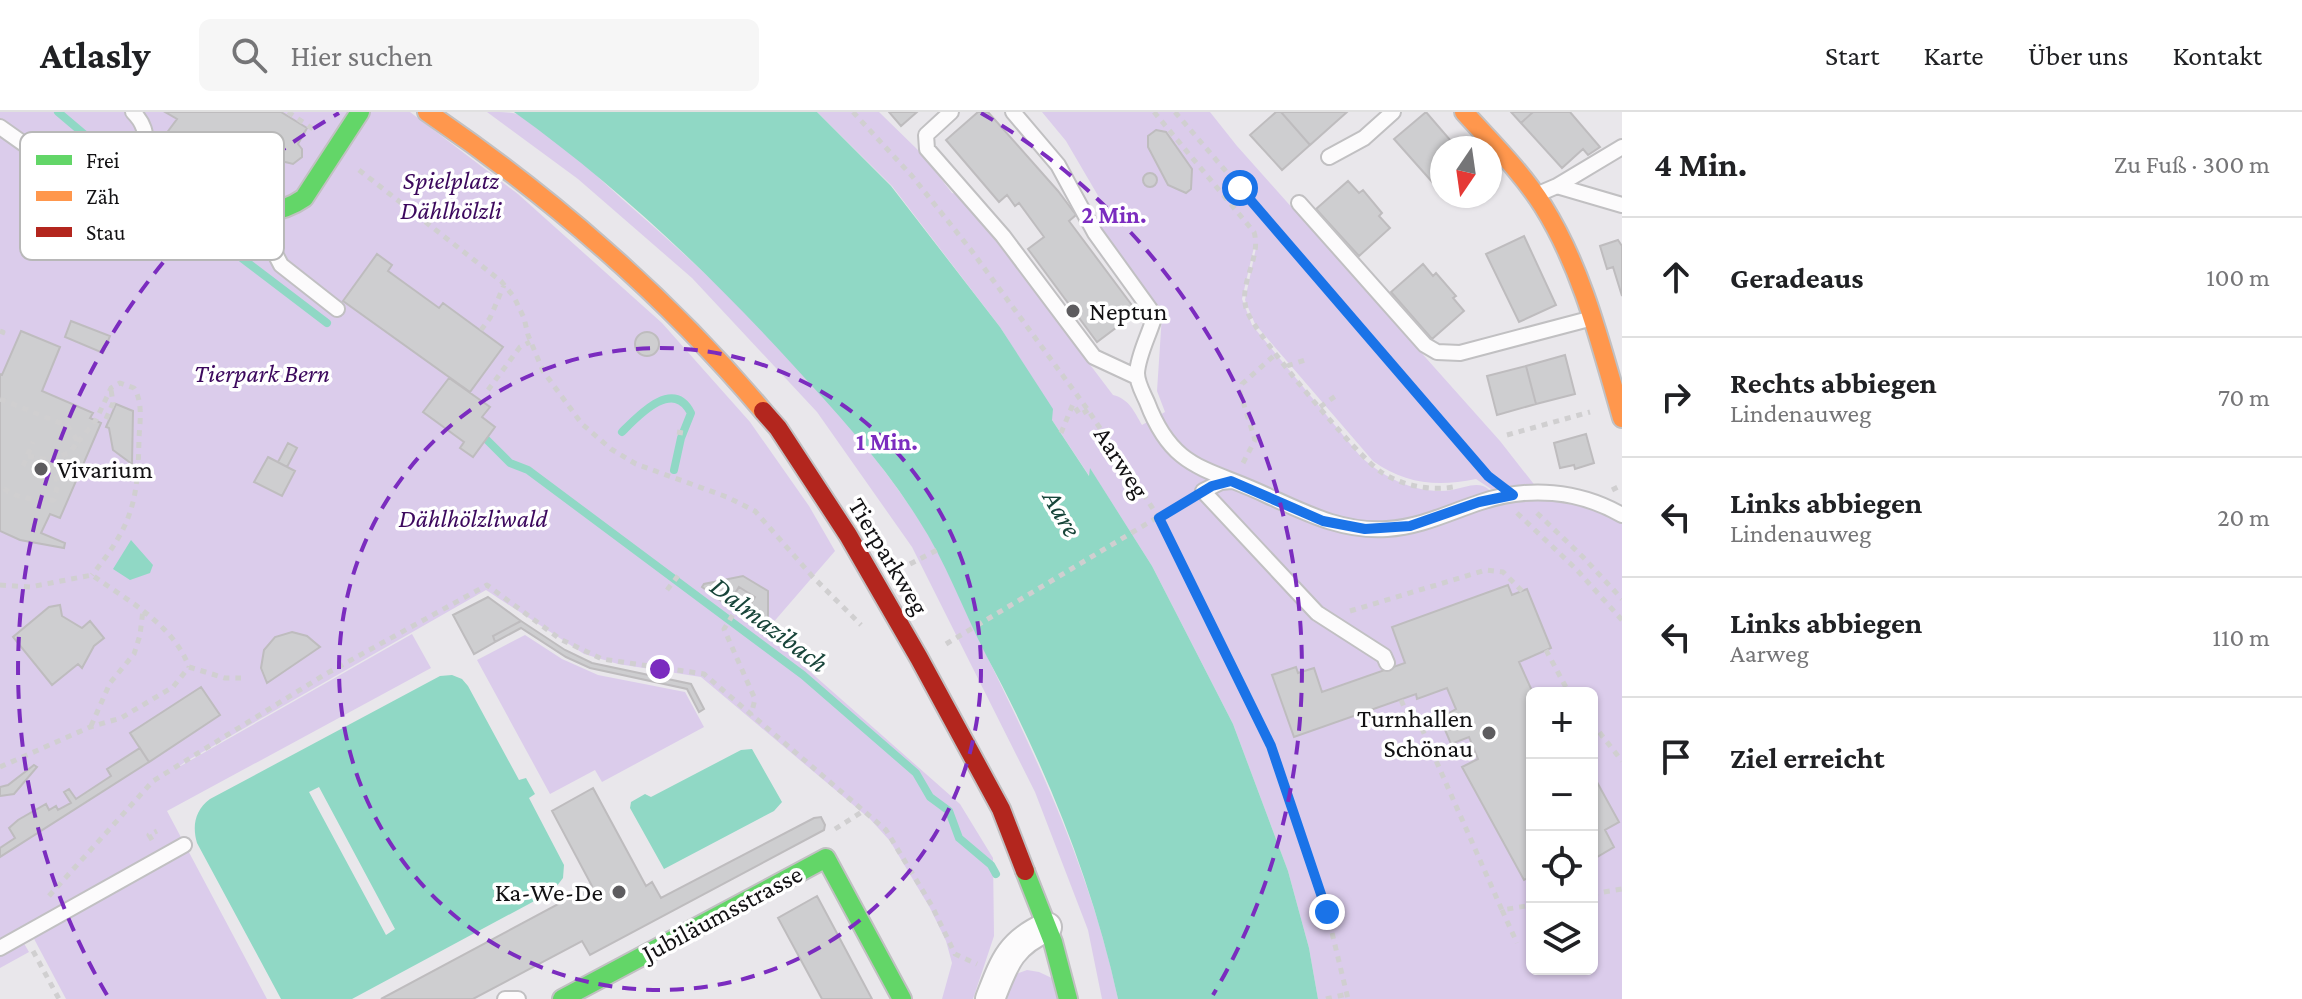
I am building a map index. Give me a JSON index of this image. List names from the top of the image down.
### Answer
{
  "streets": {
    "street": ["Tierparkweg", "Jubiläumsstrasse"],
    "path": ["Aarweg"]
  },
  "water": ["Aare", "Dalmazibach"],
  "parks": ["Spielplatz Dählhölzli", "Tierpark Bern", "Dählhölzliwald"],
  "places": [
    "Neptun",
    "Vivarium",
    "Turnhallen Schönau",
    "Ka-We-De"
  ],
  "legend": ["Frei", "Zäh", "Stau"],
  "north": "bottom",
  "page": {
    "header": "Atlasly",
    "search": "Hier suchen",
    "nav": [
      "Start",
      "Karte",
      "Über uns",
      "Kontakt"
    ],
    "heading": ["4 Min.", "Zu Fuß · 300 m"],
    "list": [
      ["Geradeaus", "100 m"],
      ["Rechts abbiegen", "Lindenauweg", "70 m"],
      ["Links abbiegen", "Lindenauweg", "20 m"],
      ["Links abbiegen", "Aarweg", "110 m"],
      "Ziel erreicht"
    ],
    "map_buttons": ["+", "−"]
  },
  "rings": ["2 Min.", "1 Min."]
}
